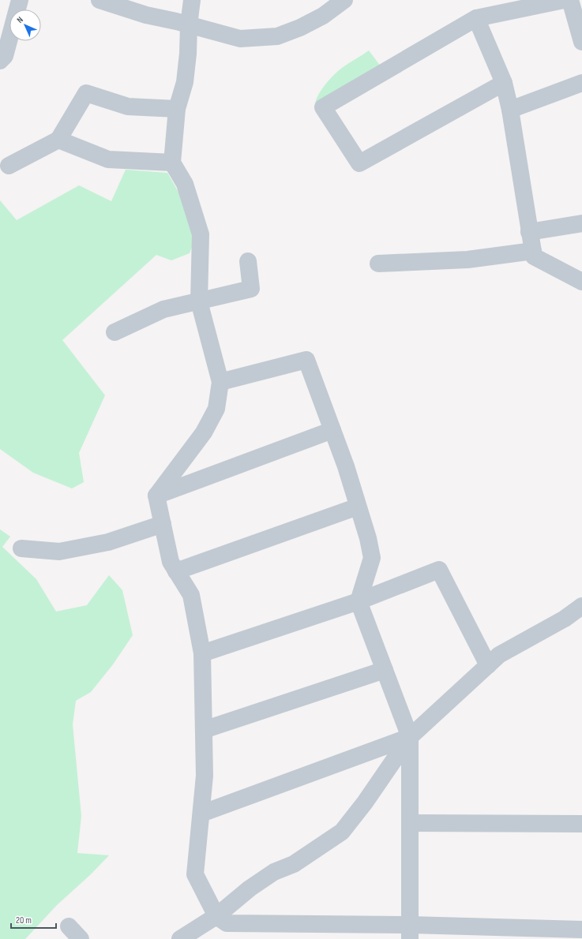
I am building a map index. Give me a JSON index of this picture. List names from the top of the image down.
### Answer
{
  "scale_bar": "20 m",
  "north": "top left"
}
